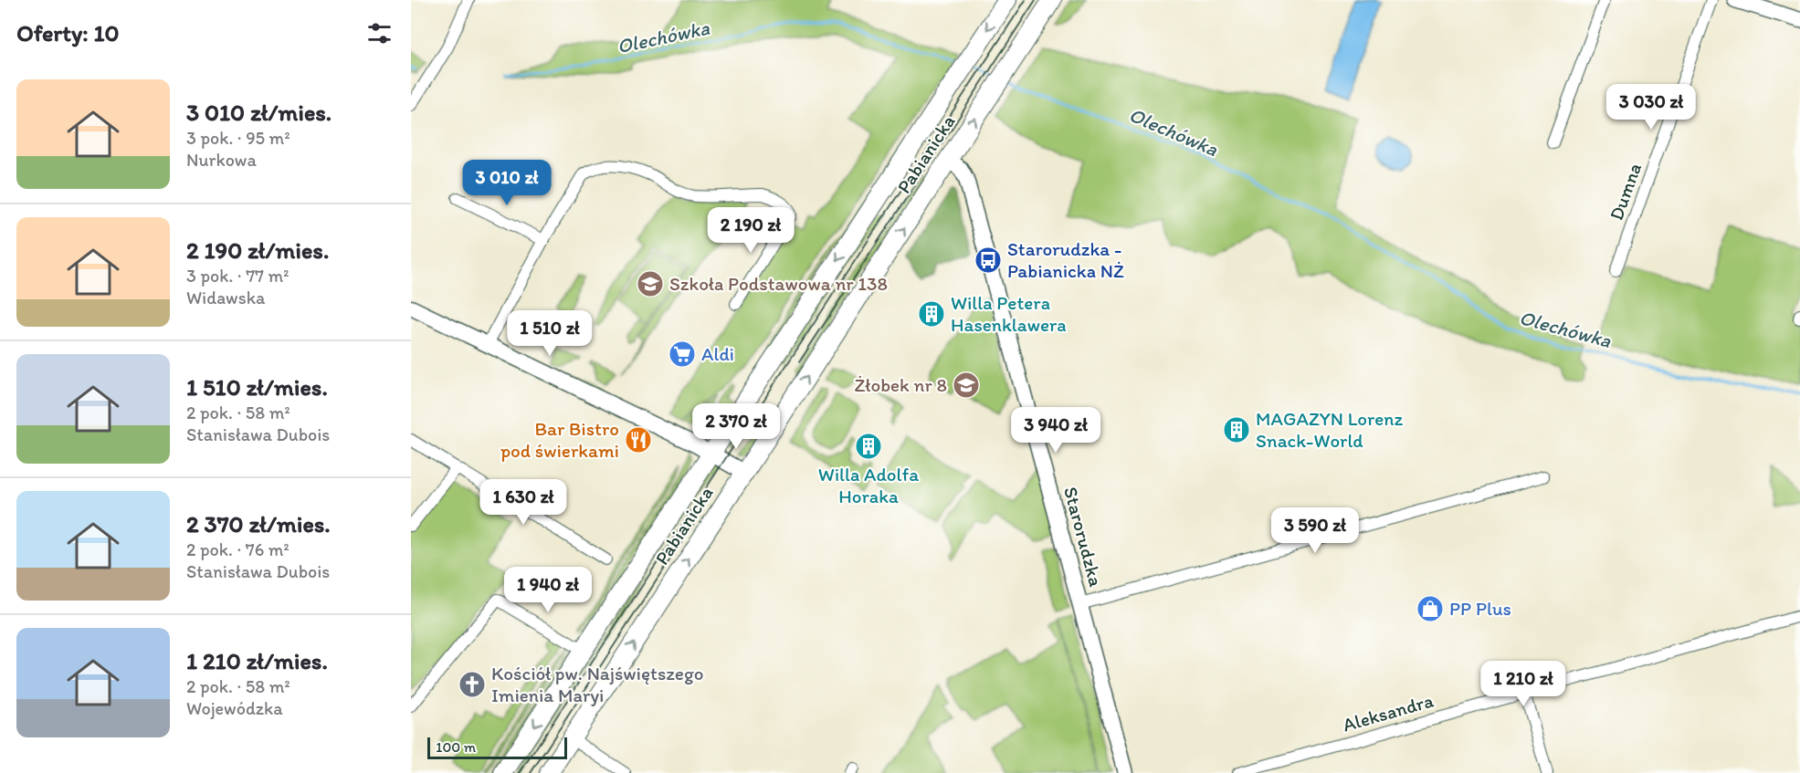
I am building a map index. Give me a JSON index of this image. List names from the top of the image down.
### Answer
{
  "streets": {
    "main road": ["Pabianicka"],
    "street": ["Dumna", "Starorudzka", "Aleksandra"]
  },
  "crossings": [
    ["Pabianicka", "Starorudzka"]
  ],
  "water": ["Olechówka"],
  "places": {
    "bus stop": ["Starorudzka - Pabianicka NŻ"],
    "school or university": ["Szkoła Podstawowa nr 138", "Żłobek nr 8"],
    "building": ["Willa Petera Hasenklawera", "MAGAZYN Lorenz Snack-World", "Willa Adolfa Horaka"],
    "supermarket": ["Aldi"],
    "restaurant": ["Bar Bistro pod świerkami"],
    "shop": ["PP Plus"],
    "church": ["Kościół pw. Najświętszego Imienia Maryi"]
  },
  "scale_bar": "100 m",
  "page": {
    "heading": "Oferty: 10",
    "list": [
      {
        "name": "3 010 zł/mies.",
        "note": "3 pok. · 95 m² · Nurkowa"
      },
      {
        "name": "2 190 zł/mies.",
        "note": "3 pok. · 77 m² · Widawska"
      },
      {
        "name": "1 510 zł/mies.",
        "note": "2 pok. · 58 m² · Stanisława Dubois"
      },
      {
        "name": "2 370 zł/mies.",
        "note": "2 pok. · 76 m² · Stanisława Dubois"
      },
      {
        "name": "1 210 zł/mies.",
        "note": "2 pok. · 58 m² · Wojewódzka"
      }
    ],
    "price": [
      "3 030 zł",
      "3 010 zł",
      "2 190 zł",
      "1 510 zł",
      "2 370 zł",
      "3 940 zł",
      "1 630 zł",
      "3 590 zł",
      "1 940 zł",
      "1 210 zł"
    ],
    "scale": "100 m"
  }
}
